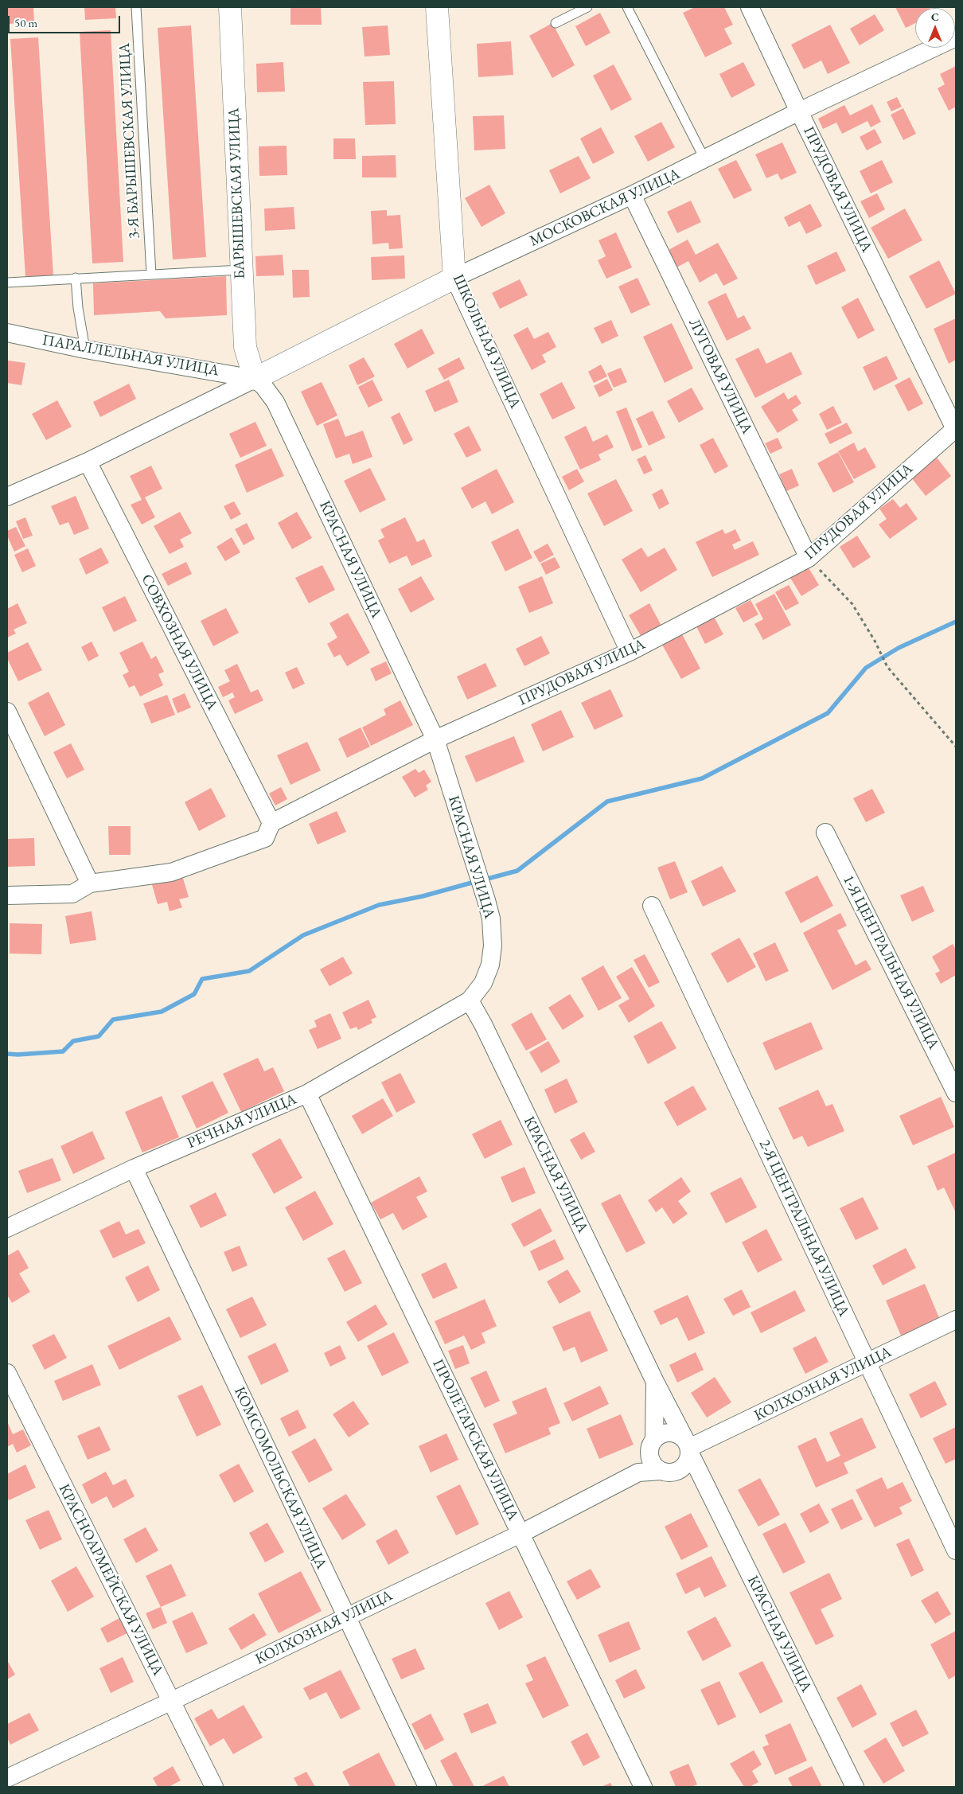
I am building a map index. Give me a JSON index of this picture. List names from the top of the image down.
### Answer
{
  "streets": {
    "street": [
      "ПРУДОВАЯ УЛИЦА",
      "БАРЫШЕВСКАЯ УЛИЦА",
      "МОСКОВСКАЯ УЛИЦА",
      "ШКОЛЬНАЯ УЛИЦА",
      "ПАРАЛЛЕЛЬНАЯ УЛИЦА",
      "ЛУГОВАЯ УЛИЦА",
      "КРАСНАЯ УЛИЦА",
      "СОВХОЗНАЯ УЛИЦА",
      "1-Я ЦЕНТРАЛЬНАЯ УЛИЦА",
      "РЕЧНАЯ УЛИЦА",
      "2-Я ЦЕНТРАЛЬНАЯ УЛИЦА",
      "КОЛХОЗНАЯ УЛИЦА",
      "ПРОЛЕТАРСКАЯ УЛИЦА",
      "КОМСОМОЛЬСКАЯ УЛИЦА",
      "КРАСНОАРМЕЙСКАЯ УЛИЦА"
    ],
    "lane": ["3-Я БАРЫШЕВСКАЯ УЛИЦА"]
  },
  "crossings": [
    ["ПРУДОВАЯ УЛИЦА", "МОСКОВСКАЯ УЛИЦА"],
    ["ПРУДОВАЯ УЛИЦА", "ШКОЛЬНАЯ УЛИЦА"],
    ["ПРУДОВАЯ УЛИЦА", "ЛУГОВАЯ УЛИЦА"],
    ["ПРУДОВАЯ УЛИЦА", "КРАСНАЯ УЛИЦА"],
    ["ПРУДОВАЯ УЛИЦА", "СОВХОЗНАЯ УЛИЦА"],
    ["БАРЫШЕВСКАЯ УЛИЦА", "МОСКОВСКАЯ УЛИЦА"],
    ["БАРЫШЕВСКАЯ УЛИЦА", "ПАРАЛЛЕЛЬНАЯ УЛИЦА"],
    ["БАРЫШЕВСКАЯ УЛИЦА", "КРАСНАЯ УЛИЦА"],
    ["МОСКОВСКАЯ УЛИЦА", "ШКОЛЬНАЯ УЛИЦА"],
    ["МОСКОВСКАЯ УЛИЦА", "ПАРАЛЛЕЛЬНАЯ УЛИЦА"],
    ["МОСКОВСКАЯ УЛИЦА", "ЛУГОВАЯ УЛИЦА"],
    ["МОСКОВСКАЯ УЛИЦА", "КРАСНАЯ УЛИЦА"],
    ["ПАРАЛЛЕЛЬНАЯ УЛИЦА", "КРАСНАЯ УЛИЦА"],
    ["КРАСНАЯ УЛИЦА", "РЕЧНАЯ УЛИЦА"],
    ["КРАСНАЯ УЛИЦА", "КОЛХОЗНАЯ УЛИЦА"],
    ["РЕЧНАЯ УЛИЦА", "ПРОЛЕТАРСКАЯ УЛИЦА"],
    ["РЕЧНАЯ УЛИЦА", "КОМСОМОЛЬСКАЯ УЛИЦА"],
    ["2-Я ЦЕНТРАЛЬНАЯ УЛИЦА", "КОЛХОЗНАЯ УЛИЦА"],
    ["КОЛХОЗНАЯ УЛИЦА", "ПРОЛЕТАРСКАЯ УЛИЦА"],
    ["КОЛХОЗНАЯ УЛИЦА", "КОМСОМОЛЬСКАЯ УЛИЦА"],
    ["КОЛХОЗНАЯ УЛИЦА", "КРАСНОАРМЕЙСКАЯ УЛИЦА"]
  ],
  "scale_bar": "50 m",
  "north": "top"
}
